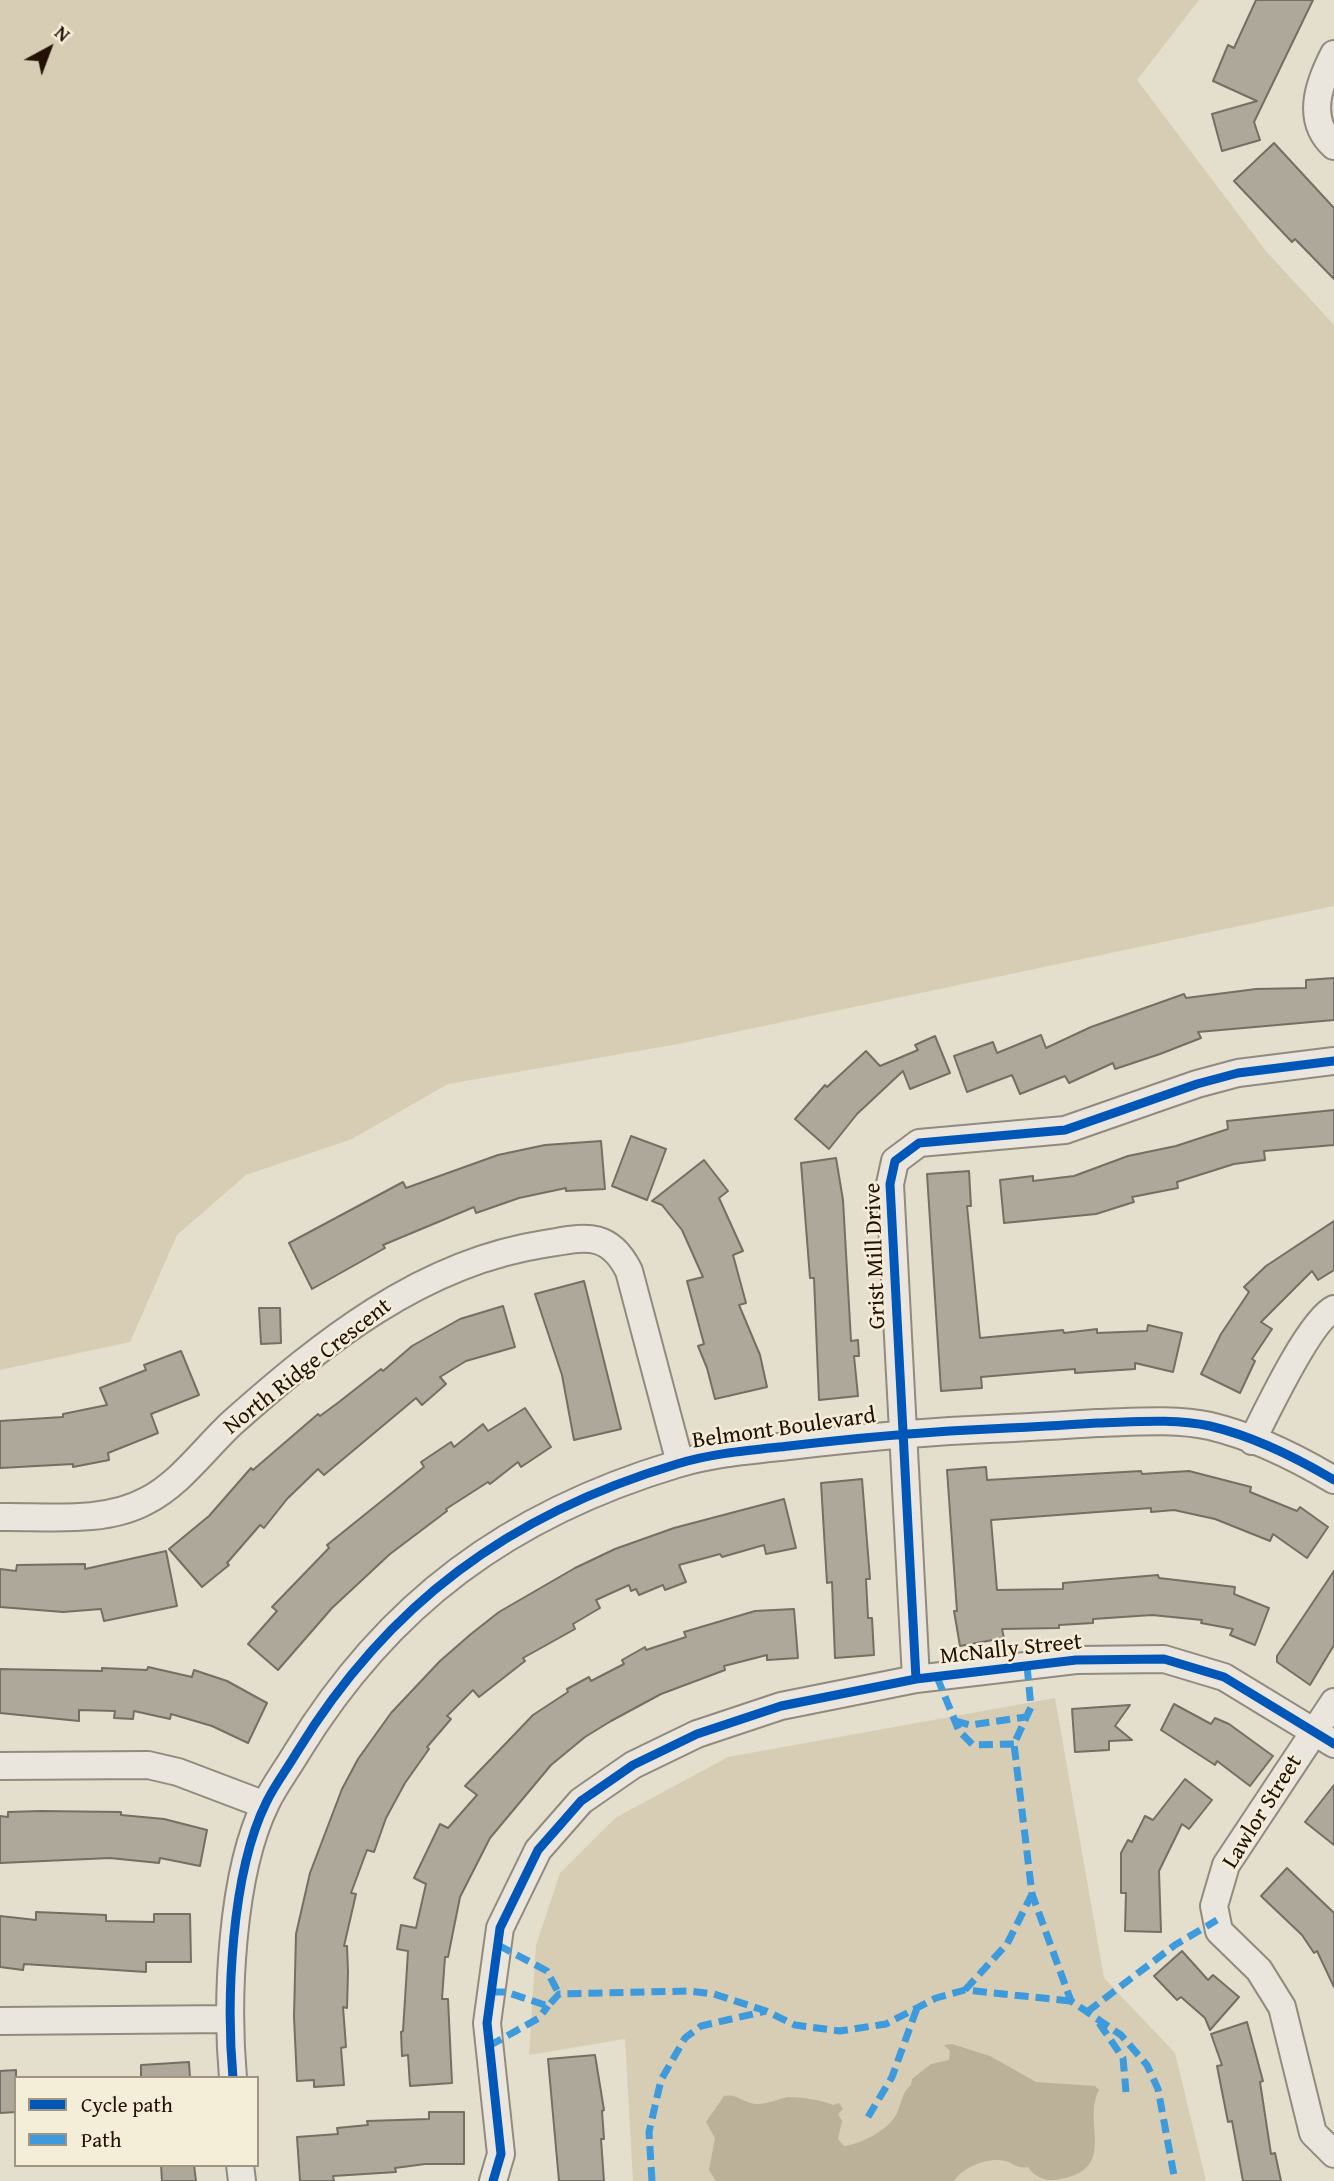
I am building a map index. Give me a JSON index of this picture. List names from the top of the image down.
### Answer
{
  "streets": {
    "street": [
      "Grist Mill Drive",
      "North Ridge Crescent",
      "Belmont Boulevard",
      "McNally Street",
      "Lawlor Street"
    ]
  },
  "crossings": [
    ["Grist Mill Drive", "Belmont Boulevard"],
    ["Grist Mill Drive", "McNally Street"],
    ["North Ridge Crescent", "Belmont Boulevard"],
    ["McNally Street", "Lawlor Street"]
  ],
  "legend": ["Cycle path", "Path"],
  "north": "top right"
}
